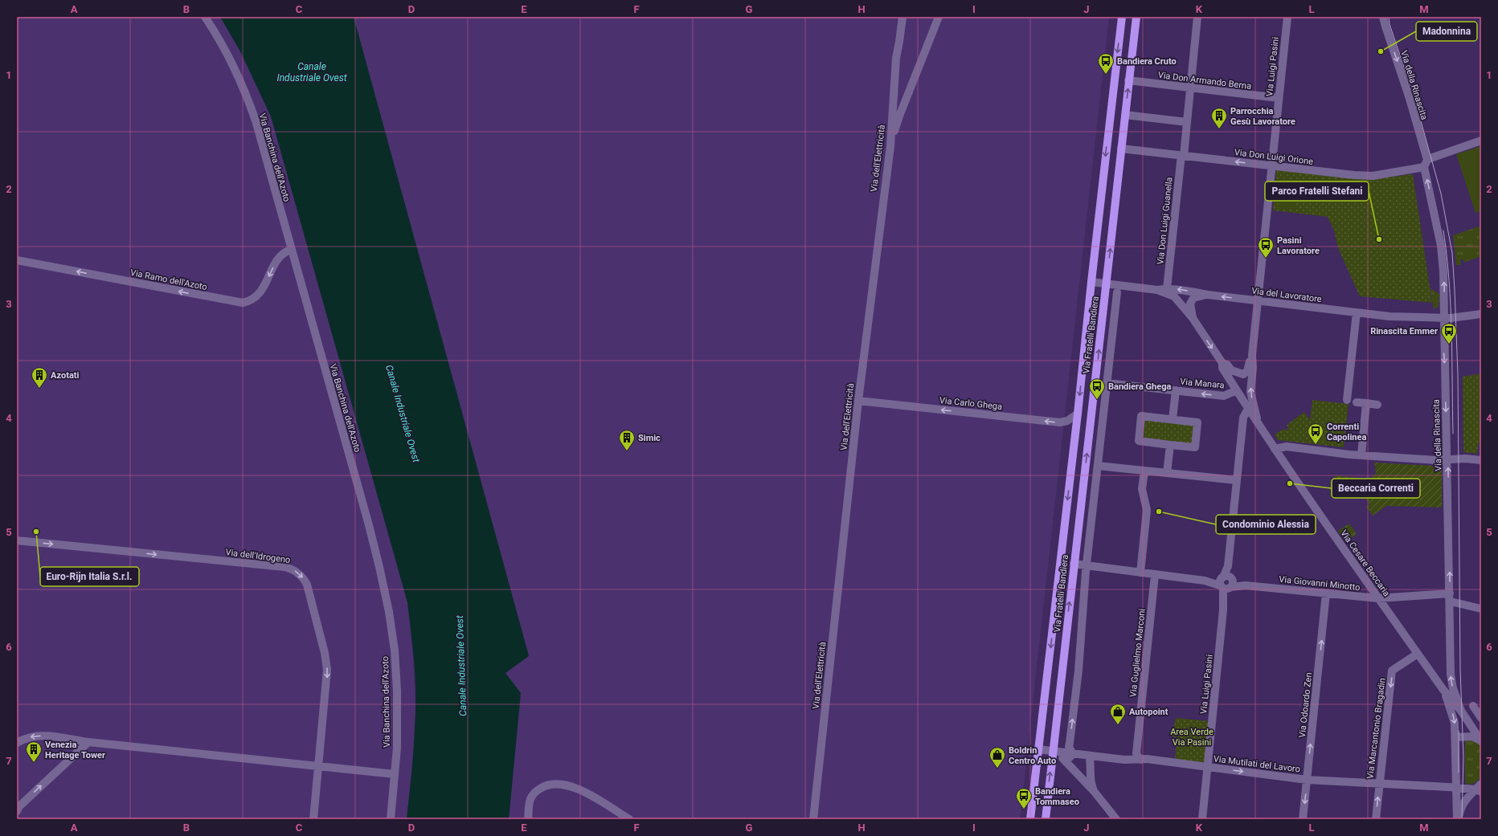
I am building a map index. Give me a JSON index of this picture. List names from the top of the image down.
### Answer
{
  "streets": {
    "main road": ["Via Fratelli Bandiera"],
    "street": [
      "Via Luigi Pasini",
      "Via Don Armando Berna",
      "Via della Rinascita",
      "Via Don Luigi Orione",
      "Via Banchina dell'Azoto",
      "Via dell'Elettricità",
      "Via Don Luigi Guanella",
      "Via Ramo dell'Azoto",
      "Via del Lavoratore",
      "Via Manara",
      "Via Carlo Ghega",
      "Via dell'Idrogeno",
      "Via Cesare Beccaria",
      "Via Giovanni Minotto",
      "Via Guglielmo Marconi",
      "Via Odoardo Zen",
      "Via Marcantonio Bragadin",
      "Via Mutilati del Lavoro"
    ]
  },
  "crossings": [
    ["Via Luigi Pasini", "Via Don Armando Berna"],
    ["Via Luigi Pasini", "Via Don Luigi Orione"],
    ["Via Luigi Pasini", "Via del Lavoratore"],
    ["Via Luigi Pasini", "Via Cesare Beccaria"],
    ["Via Luigi Pasini", "Via Giovanni Minotto"],
    ["Via Luigi Pasini", "Via Mutilati del Lavoro"],
    ["Via Don Armando Berna", "Via Don Luigi Guanella"],
    ["Via Don Armando Berna", "Via Fratelli Bandiera"],
    ["Via della Rinascita", "Via Don Luigi Orione"],
    ["Via della Rinascita", "Via del Lavoratore"],
    ["Via della Rinascita", "Via Cesare Beccaria"],
    ["Via della Rinascita", "Via Giovanni Minotto"],
    ["Via Don Luigi Orione", "Via Don Luigi Guanella"],
    ["Via Don Luigi Orione", "Via Fratelli Bandiera"],
    ["Via Banchina dell'Azoto", "Via Ramo dell'Azoto"],
    ["Via dell'Elettricità", "Via Carlo Ghega"],
    ["Via Don Luigi Guanella", "Via del Lavoratore"],
    ["Via del Lavoratore", "Via Fratelli Bandiera"],
    ["Via del Lavoratore", "Via Cesare Beccaria"],
    ["Via Fratelli Bandiera", "Via Carlo Ghega"],
    ["Via Manara", "Via Cesare Beccaria"],
    ["Via Cesare Beccaria", "Via Giovanni Minotto"],
    ["Via Cesare Beccaria", "Via Marcantonio Bragadin"],
    ["Via Giovanni Minotto", "Via Guglielmo Marconi"],
    ["Via Giovanni Minotto", "Via Odoardo Zen"],
    ["Via Guglielmo Marconi", "Via Mutilati del Lavoro"],
    ["Via Odoardo Zen", "Via Mutilati del Lavoro"],
    ["Via Marcantonio Bragadin", "Via Mutilati del Lavoro"]
  ],
  "one_way": ["Via Ramo dell'Azoto", "Via Manara", "Via Carlo Ghega"],
  "water": ["Canale Industriale Ovest"],
  "parks": ["Area Verde Via Pasini"],
  "places": {
    "other": [
      "Madonnina",
      "Parco Fratelli Stefani",
      "Beccaria Correnti",
      "Condominio Alessia",
      "Euro-Rijn Italia S.r.l."
    ],
    "bus stop": [
      "Bandiera Cruto",
      "Pasini Lavoratore",
      "Rinascita Emmer",
      "Bandiera Ghega",
      "Correnti Capolinea",
      "Bandiera Tommaseo"
    ],
    "building": [
      "Parrocchia Gesù Lavoratore",
      "Azotati",
      "Simic",
      "Venezia Heritage Tower"
    ],
    "shop": ["Autopoint", "Boldrin Centro Auto"]
  },
  "grid": {
    "columns": [
      "A",
      "B",
      "C",
      "D",
      "E",
      "F",
      "G",
      "H",
      "I",
      "J",
      "K",
      "L",
      "M"
    ],
    "rows": [
      "1",
      "2",
      "3",
      "4",
      "5",
      "6",
      "7"
    ]
  }
}
